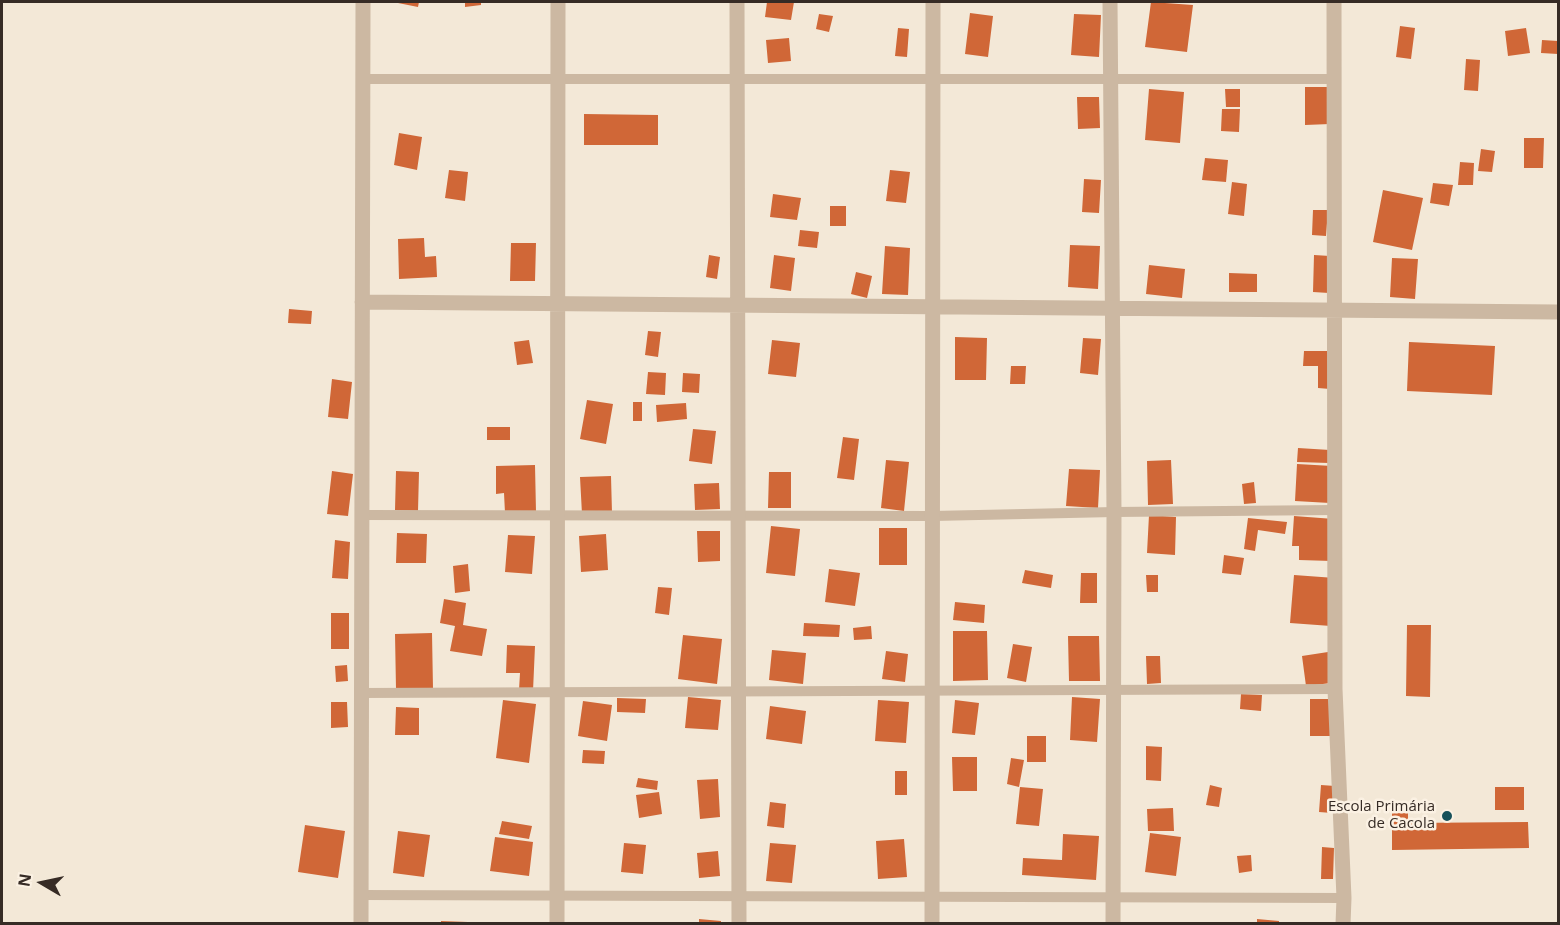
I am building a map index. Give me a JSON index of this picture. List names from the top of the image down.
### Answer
{
  "places": ["Escola Primária de Cacola"],
  "north": "left"
}
